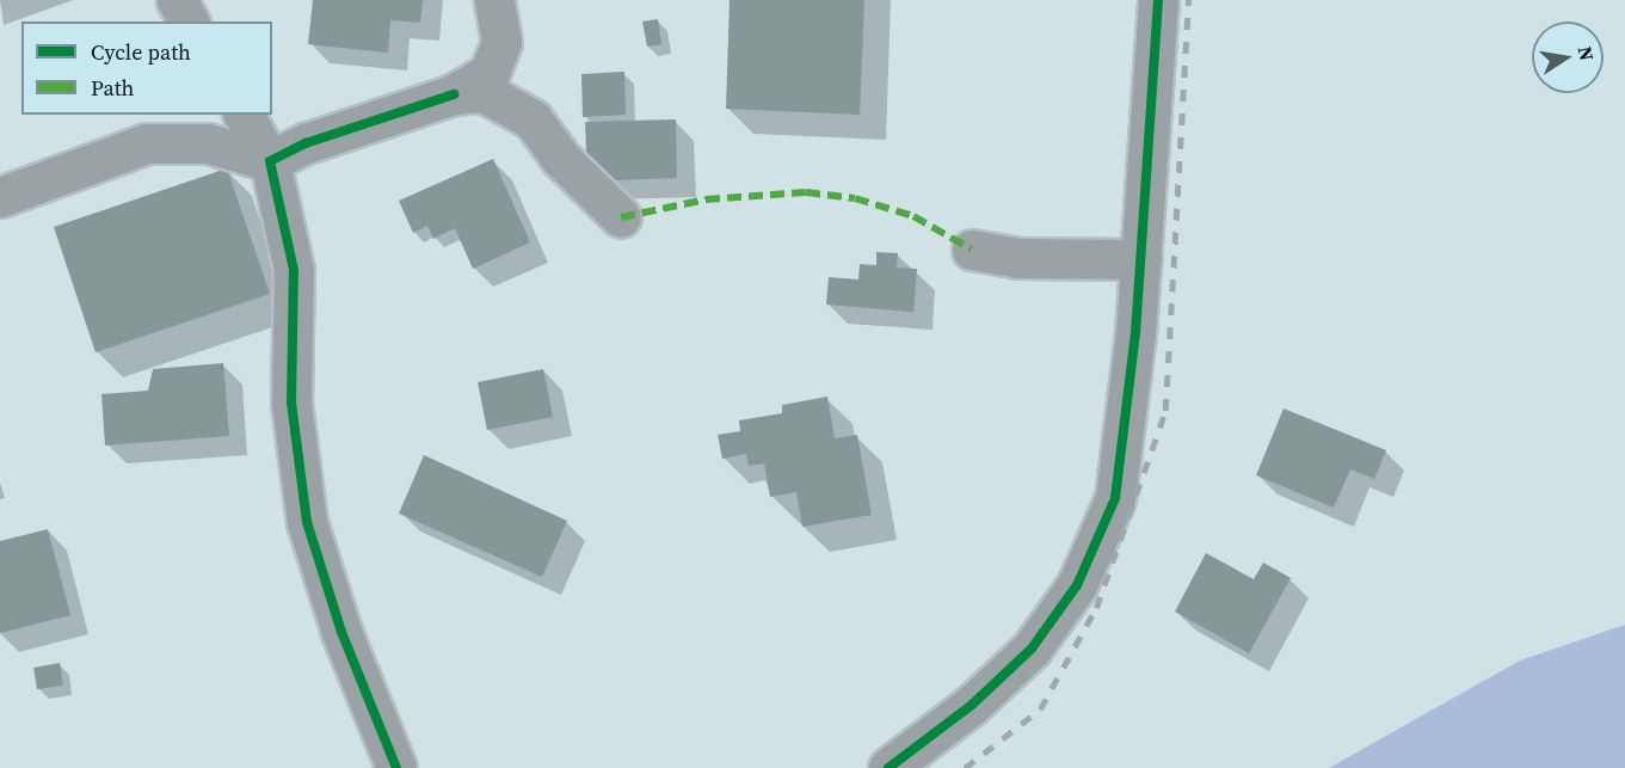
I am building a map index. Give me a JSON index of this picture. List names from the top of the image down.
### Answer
{
  "legend": ["Cycle path", "Path"],
  "north": "right"
}
